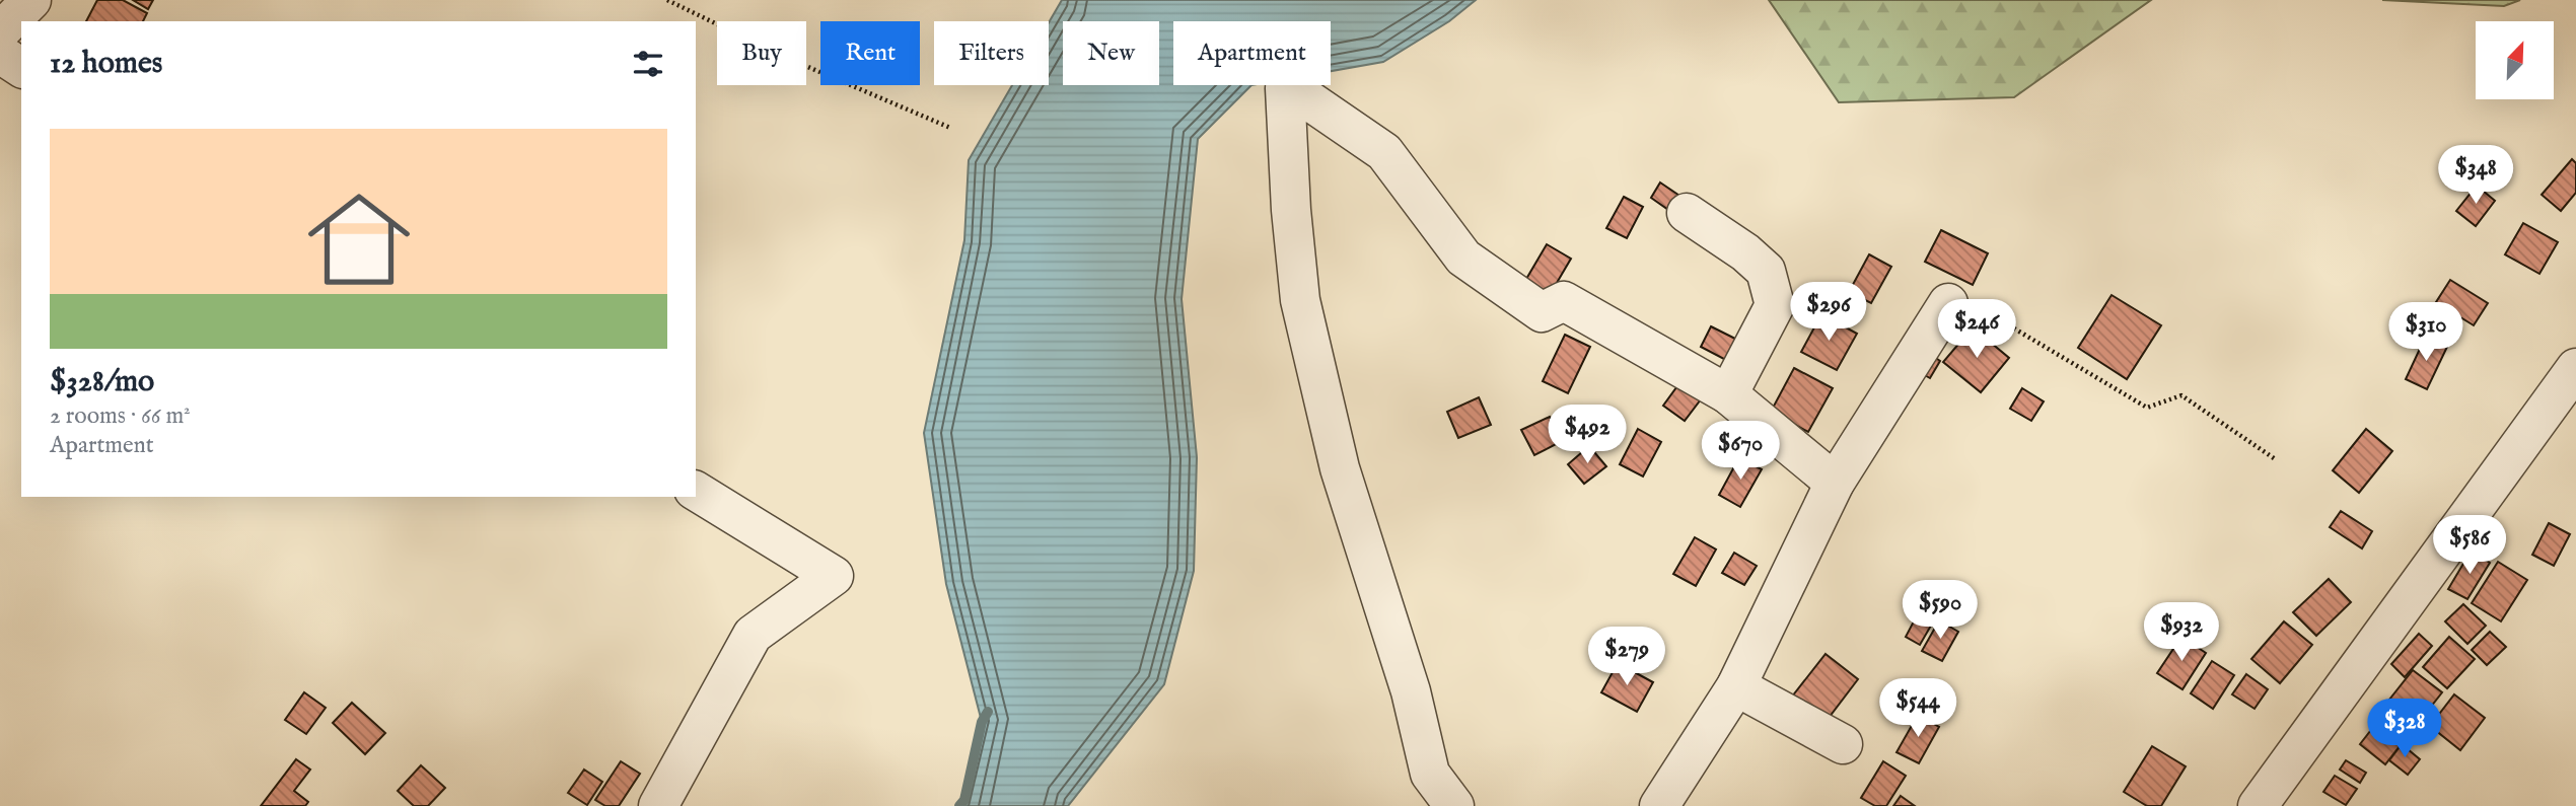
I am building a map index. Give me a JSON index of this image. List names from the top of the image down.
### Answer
{
  "north": "top right",
  "page": {
    "chip": [
      "Buy",
      "Rent",
      "Filters",
      "New",
      "Apartment"
    ],
    "heading": "12 homes",
    "list": [
      {
        "name": "$328/mo",
        "note": "2 rooms · 66 m² · Apartment"
      }
    ],
    "price": [
      "$348",
      "$296",
      "$246",
      "$310",
      "$492",
      "$670",
      "$586",
      "$590",
      "$932",
      "$279",
      "$544",
      "$328"
    ]
  }
}
